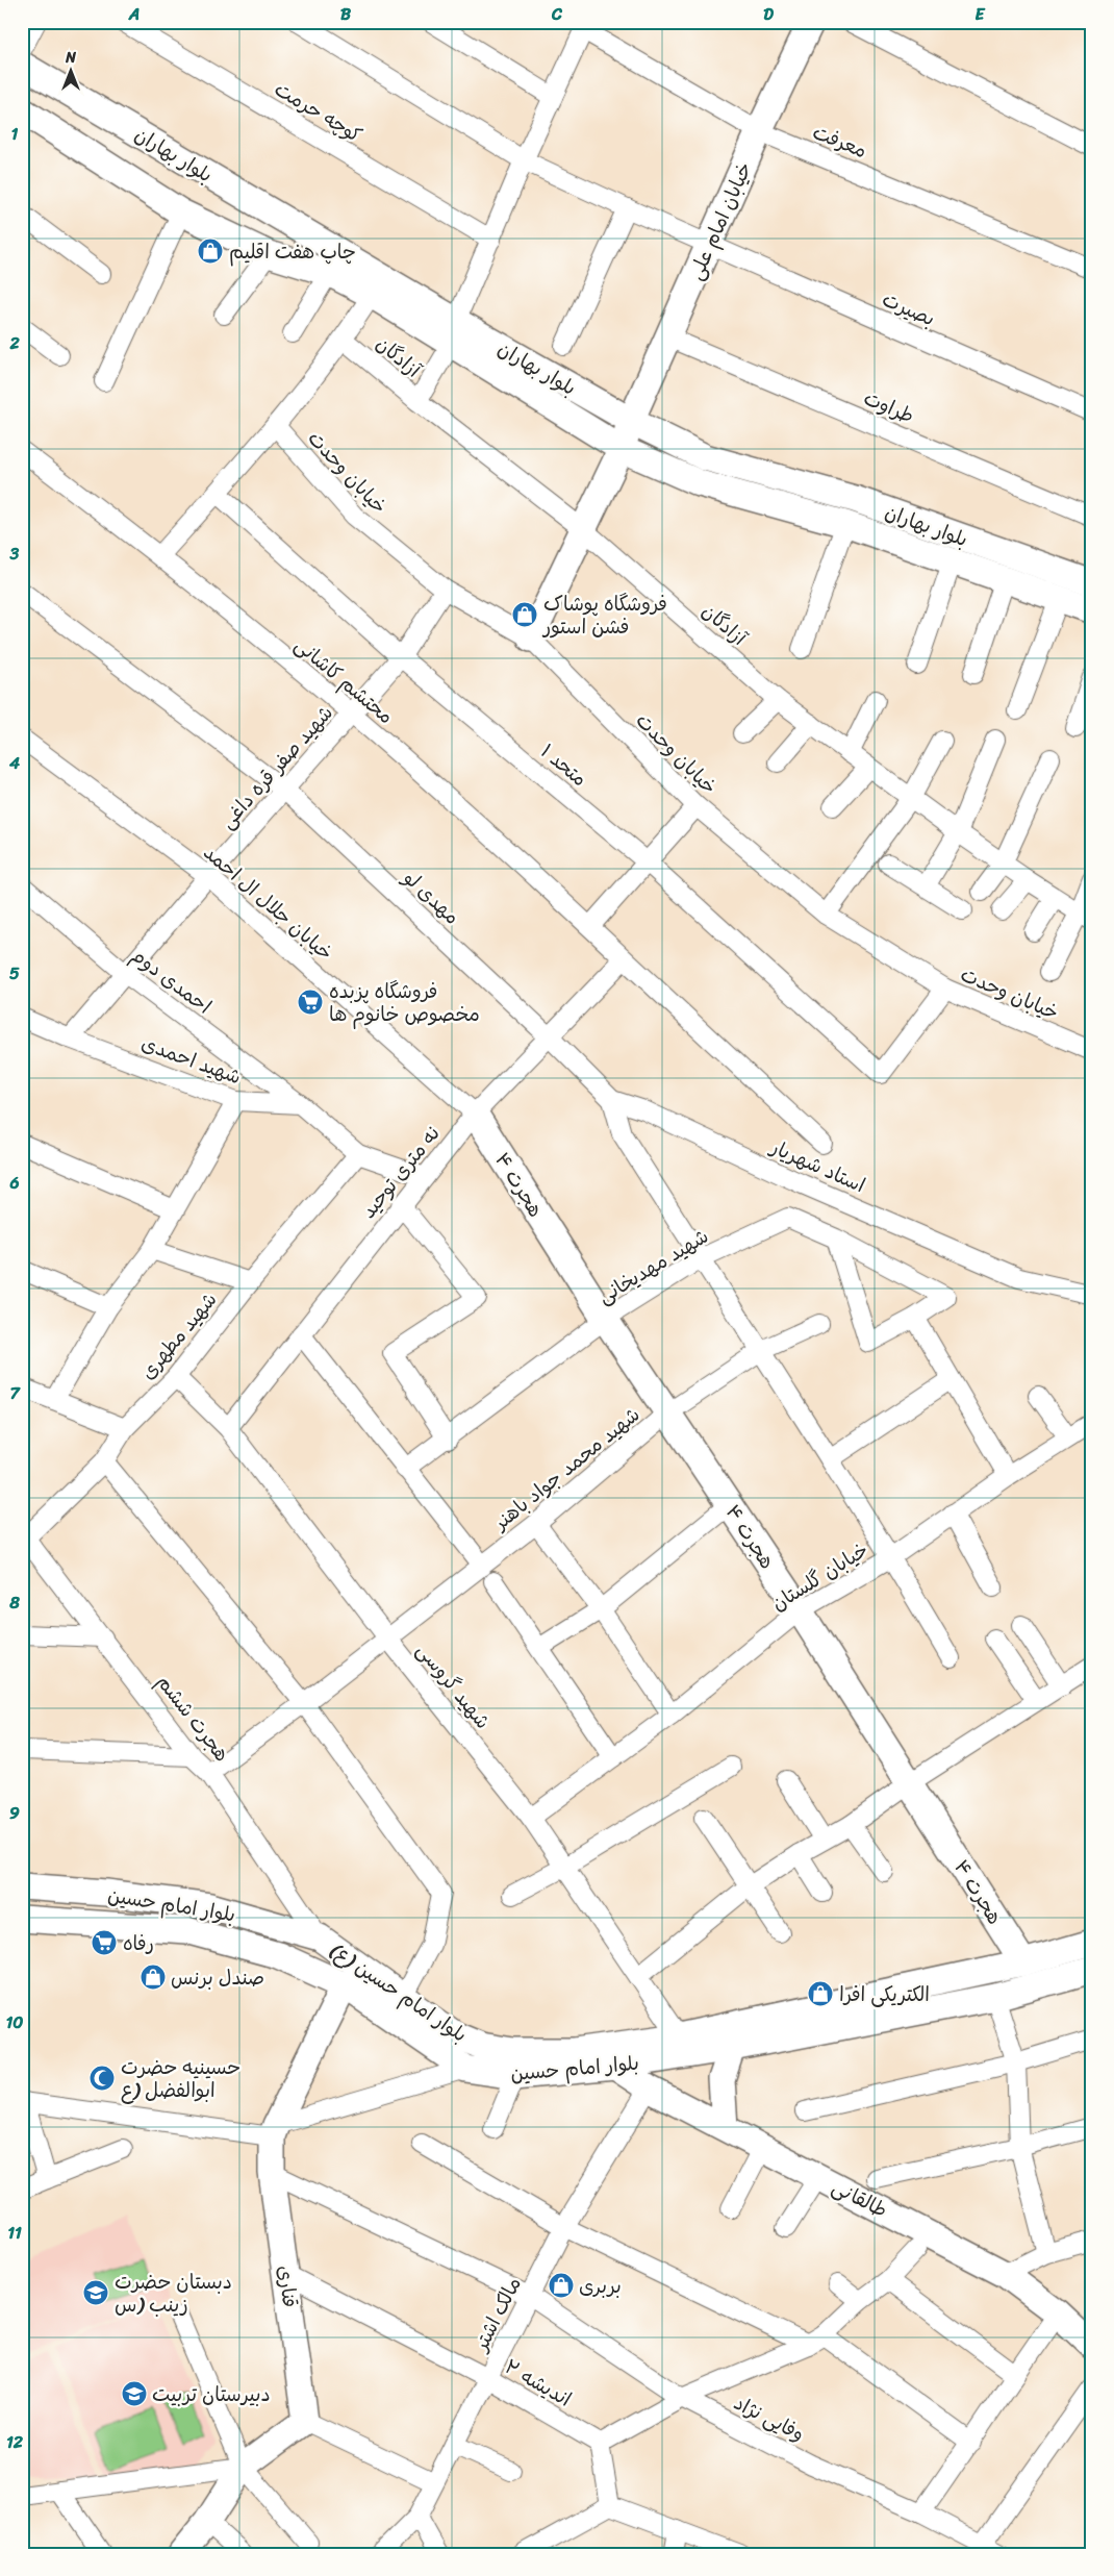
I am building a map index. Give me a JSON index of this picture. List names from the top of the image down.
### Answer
{
  "streets": {
    "street": [
      "کوچه حرمت",
      "معرفت",
      "بلوار بهاران",
      "خیابان امام علی",
      "بصیرت",
      "آزادگان",
      "طراوت",
      "خیابان وحدت",
      "محتشم کاشانی",
      "متحد ۱",
      "شهید صفر قره داغی",
      "مهدی لو",
      "خیابان جلال ال احمد",
      "احمدی دوم",
      "شهید احمدی",
      "استاد شهریار",
      "نه متری توحید",
      "هجرت ۴",
      "شهید مهدیخانی",
      "شهید مطهری",
      "شهید محمد جواد باهنر",
      "خیابان گلستان",
      "شهید گروسی",
      "هجرت ششم",
      "بلوار امام حسین",
      "بلوار امام حسین (ع)",
      "طالقانی",
      "قناری",
      "مالک اشتر",
      "اندیشه ۲",
      "وفایی نژاد"
    ]
  },
  "crossings": [
    ["معرفت", "خیابان امام علی"],
    ["بلوار بهاران", "خیابان امام علی"],
    ["خیابان امام علی", "بصیرت"],
    ["خیابان امام علی", "آزادگان"],
    ["خیابان امام علی", "طراوت"],
    ["خیابان امام علی", "خیابان وحدت"],
    ["خیابان وحدت", "متحد ۱"],
    ["خیابان وحدت", "شهید صفر قره داغی"],
    ["محتشم کاشانی", "شهید صفر قره داغی"],
    ["محتشم کاشانی", "نه متری توحید"],
    ["متحد ۱", "شهید صفر قره داغی"],
    ["شهید صفر قره داغی", "مهدی لو"],
    ["شهید صفر قره داغی", "خیابان جلال ال احمد"],
    ["شهید صفر قره داغی", "احمدی دوم"],
    ["شهید صفر قره داغی", "شهید احمدی"],
    ["مهدی لو", "استاد شهریار"],
    ["مهدی لو", "نه متری توحید"],
    ["خیابان جلال ال احمد", "نه متری توحید"],
    ["خیابان جلال ال احمد", "هجرت ۴"],
    ["احمدی دوم", "شهید احمدی"],
    ["استاد شهریار", "نه متری توحید"],
    ["نه متری توحید", "هجرت ۴"],
    ["نه متری توحید", "شهید گروسی"],
    ["هجرت ۴", "شهید مهدیخانی"],
    ["هجرت ۴", "شهید محمد جواد باهنر"],
    ["هجرت ۴", "خیابان گلستان"],
    ["هجرت ۴", "بلوار امام حسین (ع)"],
    ["شهید مطهری", "شهید گروسی"],
    ["شهید مطهری", "هجرت ششم"],
    ["شهید محمد جواد باهنر", "شهید گروسی"],
    ["شهید محمد جواد باهنر", "هجرت ششم"],
    ["خیابان گلستان", "شهید گروسی"],
    ["شهید گروسی", "بلوار امام حسین (ع)"],
    ["هجرت ششم", "بلوار امام حسین"],
    ["هجرت ششم", "بلوار امام حسین (ع)"],
    ["بلوار امام حسین", "بلوار امام حسین (ع)"],
    ["بلوار امام حسین", "طالقانی"],
    ["بلوار امام حسین", "قناری"],
    ["طالقانی", "مالک اشتر"],
    ["قناری", "اندیشه ۲"],
    ["قناری", "وفایی نژاد"],
    ["مالک اشتر", "اندیشه ۲"],
    ["مالک اشتر", "وفایی نژاد"]
  ],
  "places": {
    "shop": [
      "چاپ هفت اقلیم",
      "فروشگاه پوشاک فشن استور",
      "صندل برنس",
      "الکتریکی افرا",
      "بربری"
    ],
    "supermarket": ["فروشگاه پزبده مخصوص خانوم ها", "رفاه"],
    "mosque": ["حسینیه حضرت ابوالفضل (ع"],
    "school or university": ["دبستان حضرت زینب (س", "دبیرستان تربیت"]
  },
  "north": "top",
  "grid": {
    "columns": [
      "A",
      "B",
      "C",
      "D",
      "E"
    ],
    "rows": [
      "1",
      "2",
      "3",
      "4",
      "5",
      "6",
      "7",
      "8",
      "9",
      "10",
      "11",
      "12"
    ]
  }
}
